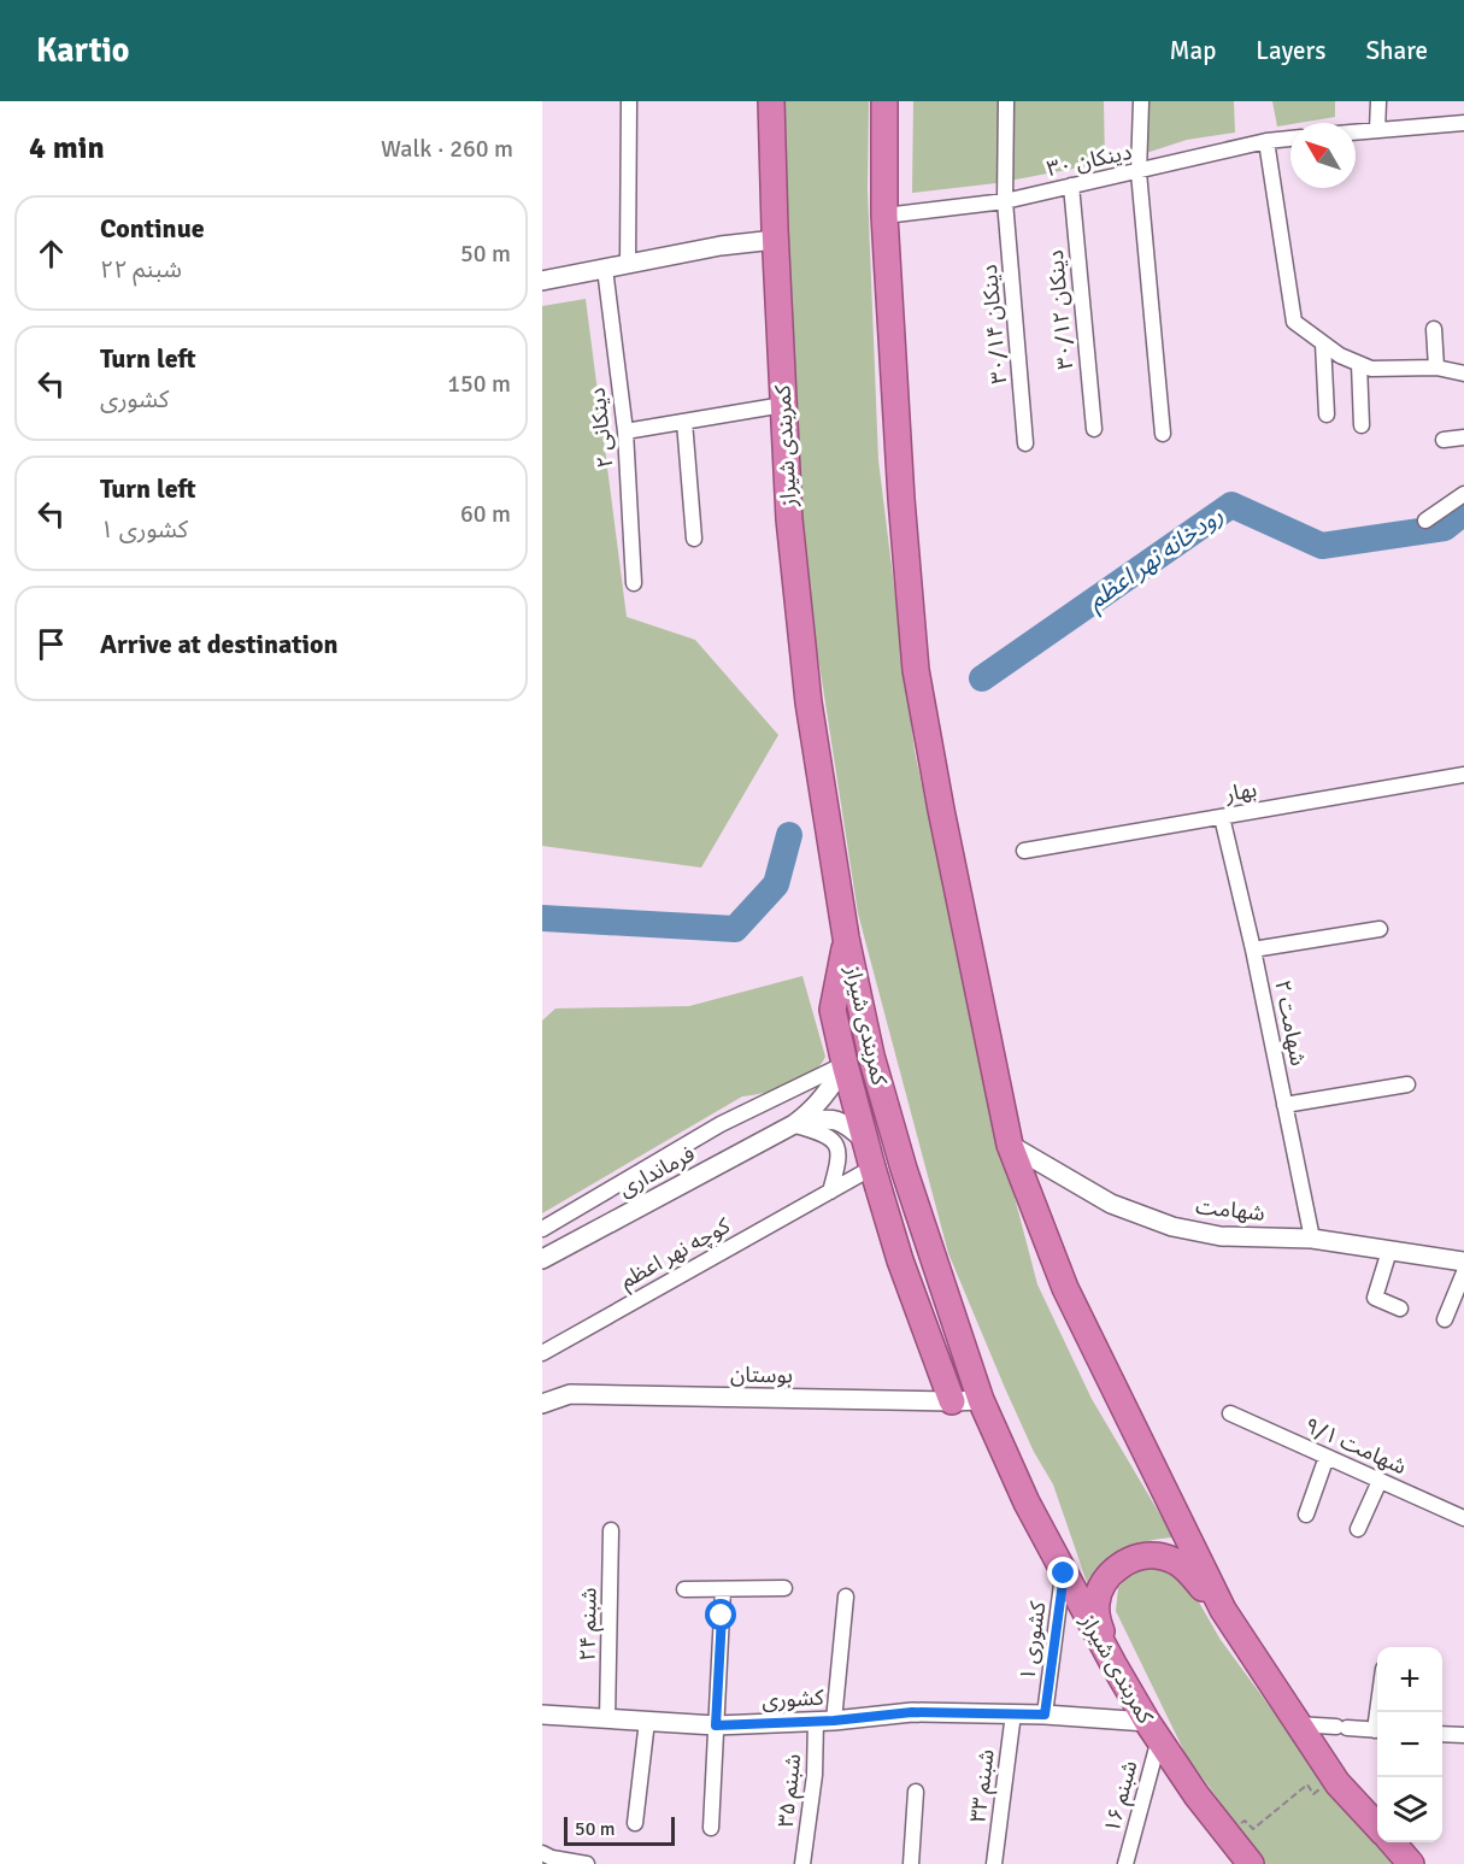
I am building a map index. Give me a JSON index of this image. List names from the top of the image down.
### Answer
{
  "streets": {
    "highway": ["کمربندی شیراز"],
    "street": [
      "۳۰ دینکان",
      "۳۰/۱۲ دینکان",
      "۳۰/۱۴ دینکان",
      "۲ دینکانی",
      "بهار",
      "۲ شهامت",
      "فرمانداری",
      "شهامت",
      "کوچه نهر اعظم",
      "بوستان",
      "۹/۱ شهامت",
      "۲۴ شبنم",
      "۱ کشوری",
      "کشوری",
      "۳۳ شبنم",
      "۳۵ شبنم",
      "۱۶ شبنم"
    ]
  },
  "crossings": [
    ["۳۰ دینکان", "۳۰/۱۲ دینکان"],
    ["۳۰ دینکان", "۳۰/۱۴ دینکان"],
    ["کمربندی شیراز", "بوستان"],
    ["کمربندی شیراز", "۱ کشوری"],
    ["کمربندی شیراز", "کشوری"],
    ["کمربندی شیراز", "۱۶ شبنم"],
    ["بهار", "۲ شهامت"],
    ["۲ شهامت", "شهامت"],
    ["۲۴ شبنم", "کشوری"],
    ["۱ کشوری", "کشوری"],
    ["کشوری", "۳۳ شبنم"],
    ["کشوری", "۳۵ شبنم"],
    ["کشوری", "۱۶ شبنم"]
  ],
  "water": ["رودخانه نهر اعظم"],
  "scale_bar": "50 m",
  "north": "top left",
  "page": {
    "header": "Kartio",
    "nav": ["Map", "Layers", "Share"],
    "heading": ["4 min", "Walk · 260 m"],
    "list": [
      ["Continue", "۲۲ شبنم", "50 m"],
      ["Turn left", "کشوری", "150 m"],
      ["Turn left", "۱ کشوری", "60 m"],
      "Arrive at destination"
    ],
    "map_buttons": ["+", "−"],
    "scale": "50 m"
  }
}
